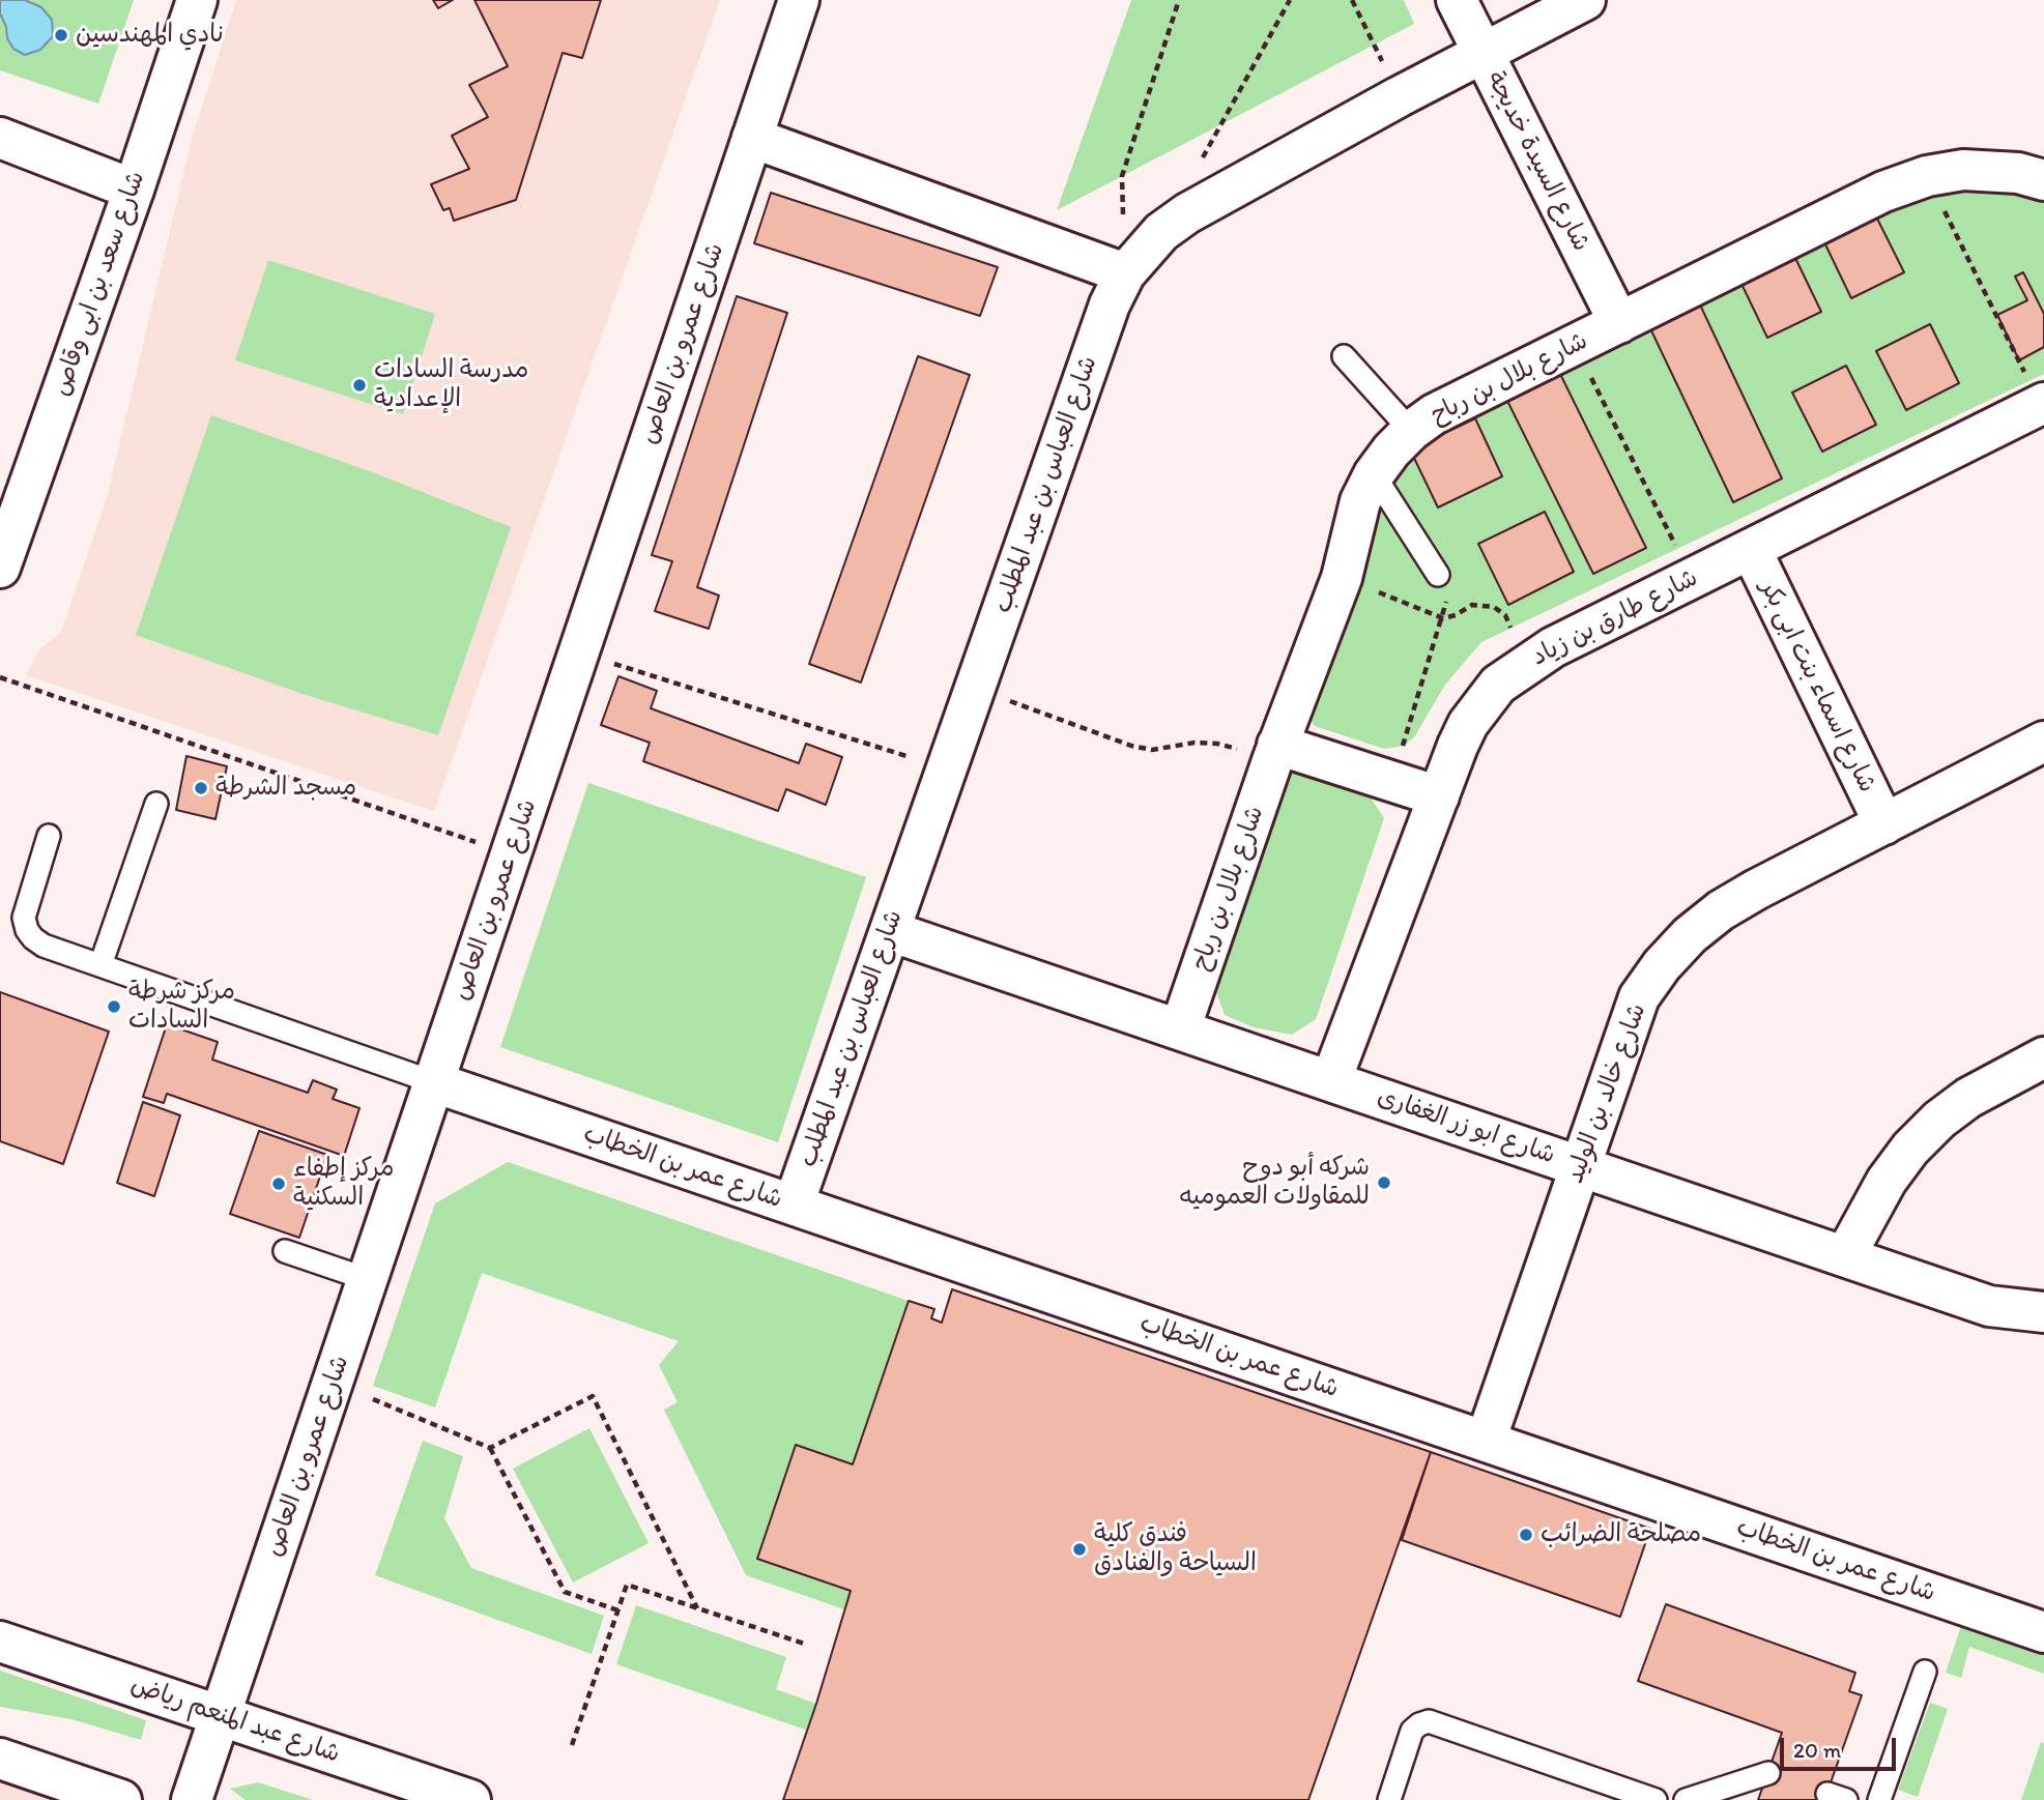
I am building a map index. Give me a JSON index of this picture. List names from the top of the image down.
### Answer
{
  "streets": {
    "street": [
      "شارع السيدة خديجة",
      "شارع سعد بن ابى وقاص",
      "شارع عمرو بن العاص",
      "شارع بلال بن رباح",
      "شارع العباس بن عبد المطلب",
      "شارع طارق بن زياد",
      "شارع اسماء بنت ابى بكر",
      "شارع خالد بن الوليد",
      "شارع ابو زر الغفارى",
      "شارع عمر بن الخطاب",
      "شارع عبد المنعم رياض"
    ]
  },
  "crossings": [
    ["شارع السيدة خديجة", "شارع بلال بن رباح"],
    ["شارع السيدة خديجة", "شارع العباس بن عبد المطلب"],
    ["شارع عمرو بن العاص", "شارع عمر بن الخطاب"],
    ["شارع عمرو بن العاص", "شارع عبد المنعم رياض"],
    ["شارع بلال بن رباح", "شارع ابو زر الغفارى"],
    ["شارع العباس بن عبد المطلب", "شارع ابو زر الغفارى"],
    ["شارع العباس بن عبد المطلب", "شارع عمر بن الخطاب"],
    ["شارع طارق بن زياد", "شارع اسماء بنت ابى بكر"],
    ["شارع طارق بن زياد", "شارع ابو زر الغفارى"],
    ["شارع اسماء بنت ابى بكر", "شارع خالد بن الوليد"],
    ["شارع خالد بن الوليد", "شارع ابو زر الغفارى"],
    ["شارع خالد بن الوليد", "شارع عمر بن الخطاب"]
  ],
  "places": [
    "نادي المهندسين",
    "مدرسة السادات الإعدادية",
    "مسجد الشرطة",
    "مركز شرطة السادات",
    "شركه أبو دوح للمقاولات العموميه",
    "مركز إطفاء السكنية",
    "مصلحة الضرائب",
    "فندق كلية السياحة والفنادق"
  ],
  "scale_bar": "20 m"
}
